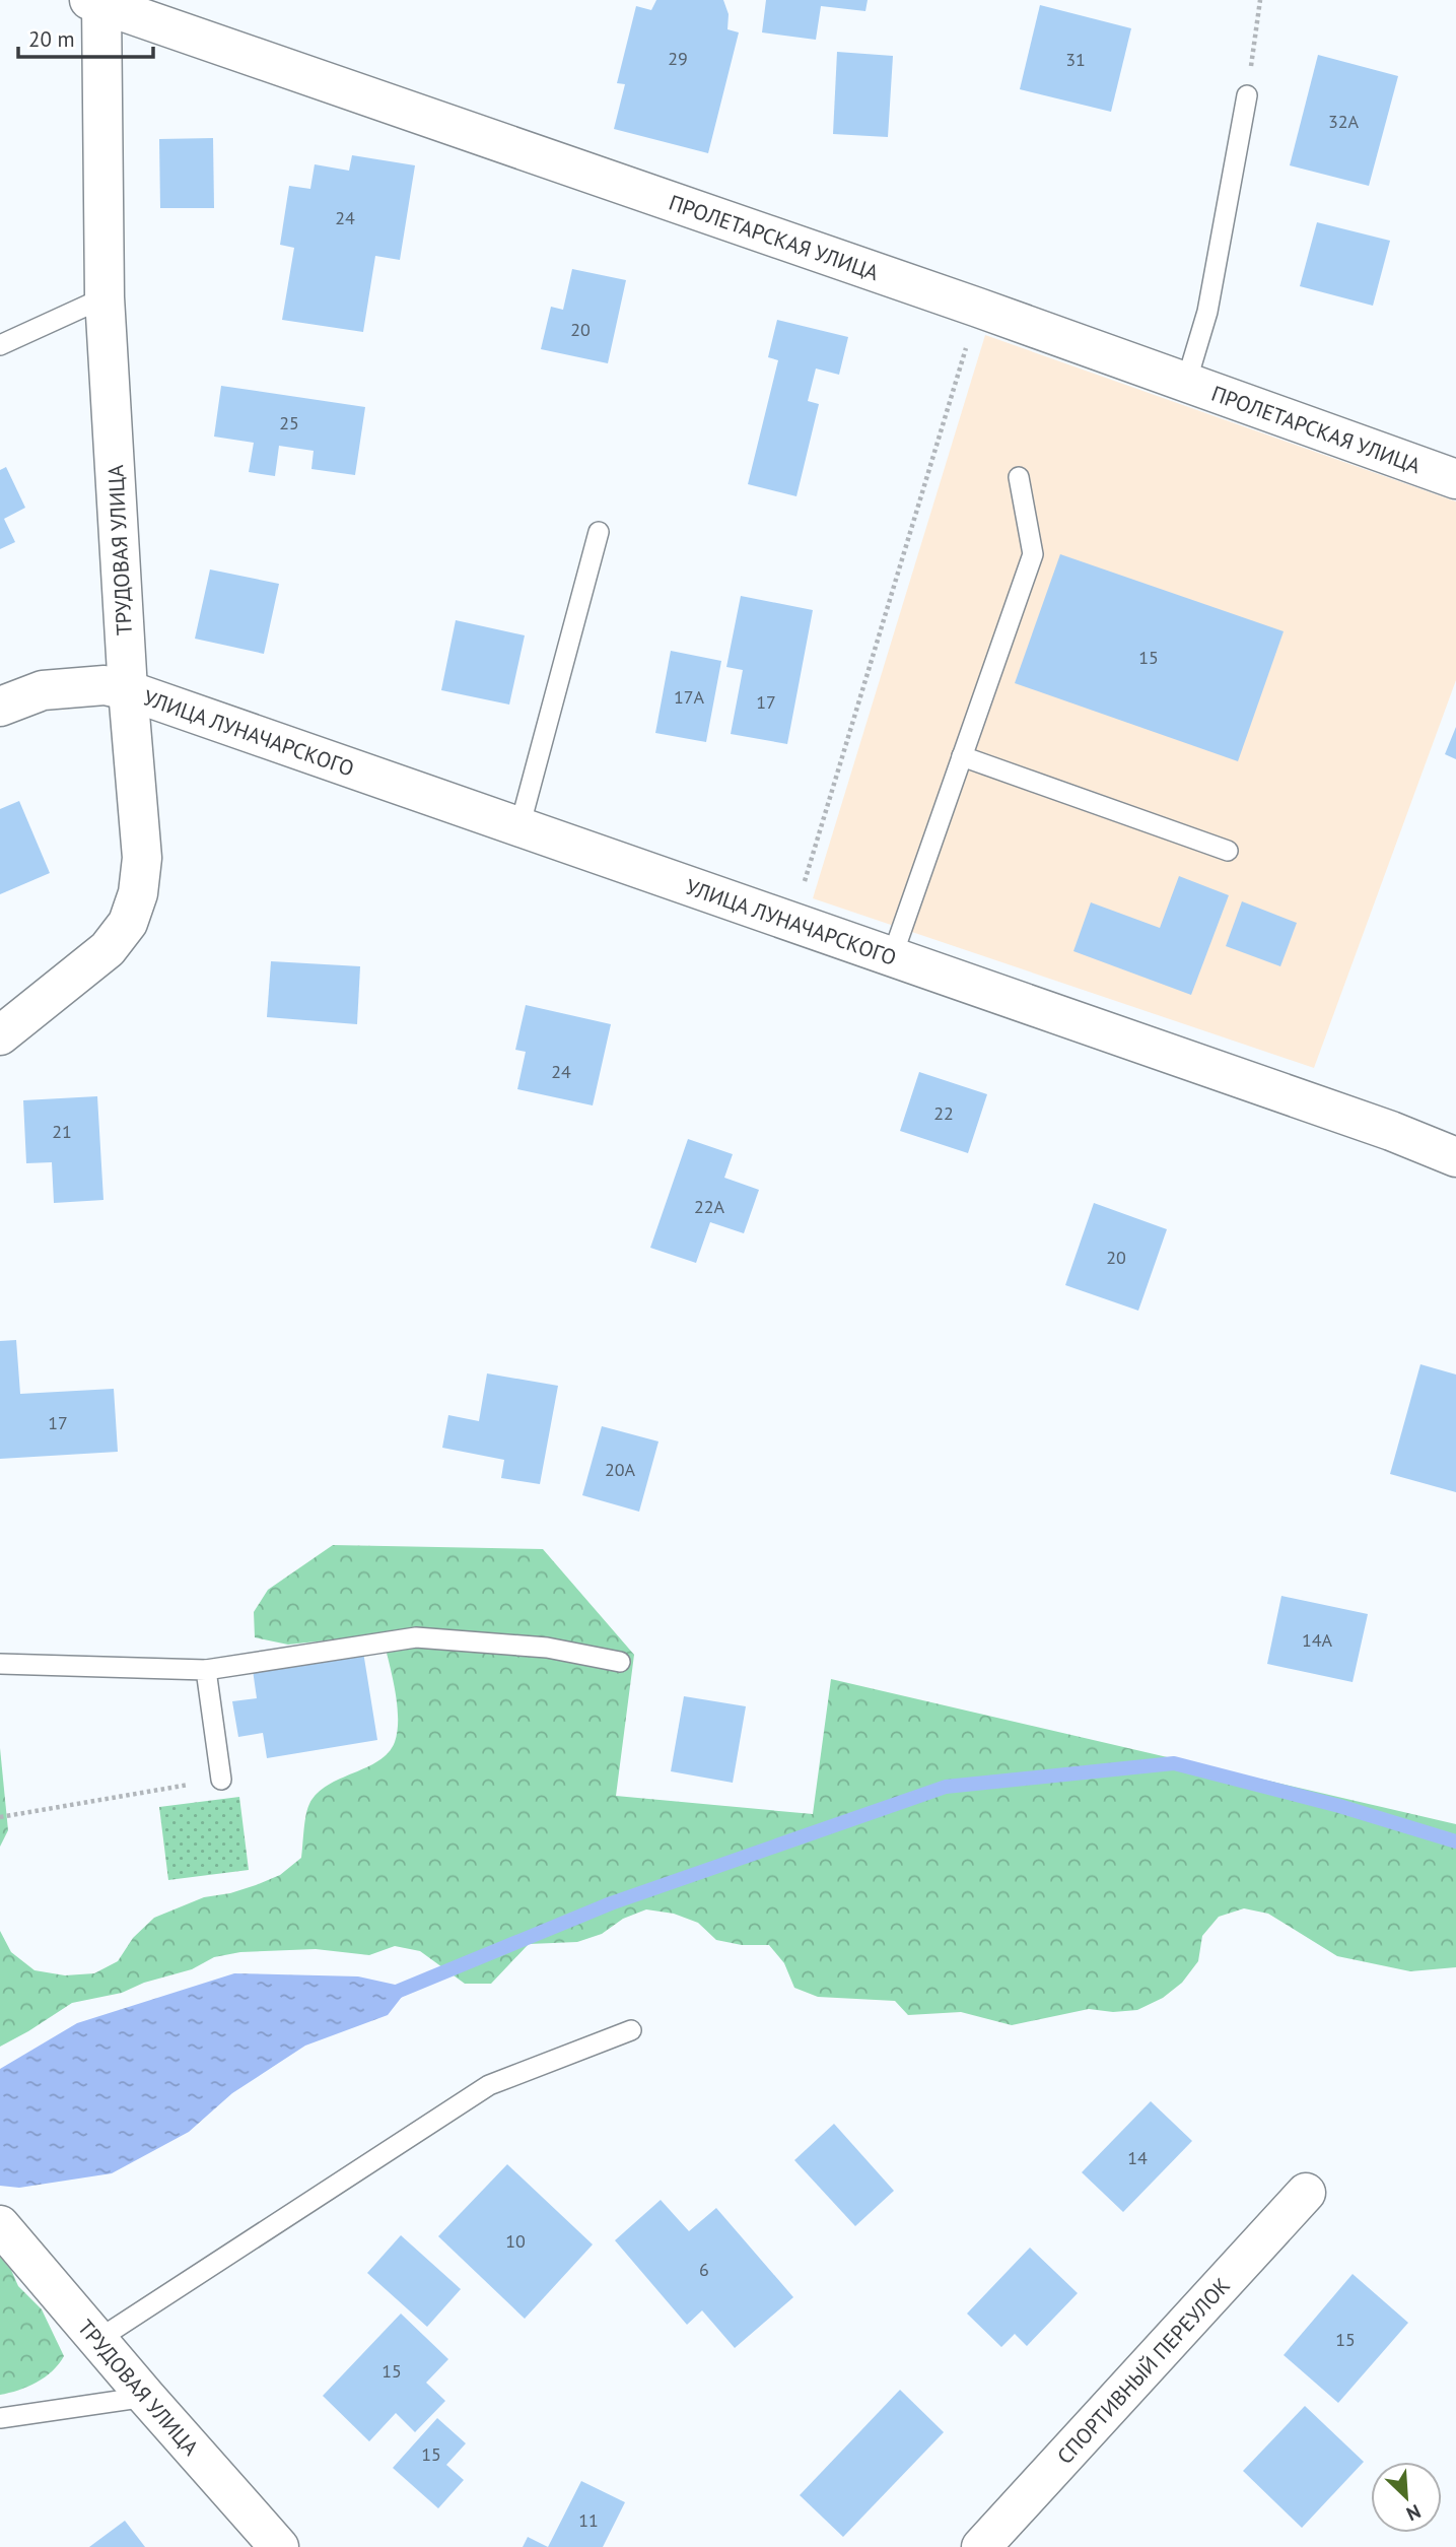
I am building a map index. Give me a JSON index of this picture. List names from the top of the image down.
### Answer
{
  "streets": {
    "street": [
      "ПРОЛЕТАРСКАЯ УЛИЦА",
      "ТРУДОВАЯ УЛИЦА",
      "УЛИЦА ЛУНАЧАРСКОГО",
      "СПОРТИВНЫЙ ПЕРЕУЛОК"
    ]
  },
  "crossings": [
    ["ПРОЛЕТАРСКАЯ УЛИЦА", "ТРУДОВАЯ УЛИЦА"],
    ["ТРУДОВАЯ УЛИЦА", "УЛИЦА ЛУНАЧАРСКОГО"]
  ],
  "house_numbers": [
    "29",
    "31",
    "32А",
    "24",
    "20",
    "25",
    "15",
    "17А",
    "17",
    "24",
    "22",
    "21",
    "22А",
    "20",
    "17",
    "20А",
    "14А",
    "14",
    "10",
    "6",
    "15",
    "15",
    "15",
    "11"
  ],
  "scale_bar": "20 m",
  "north": "bottom right"
}
